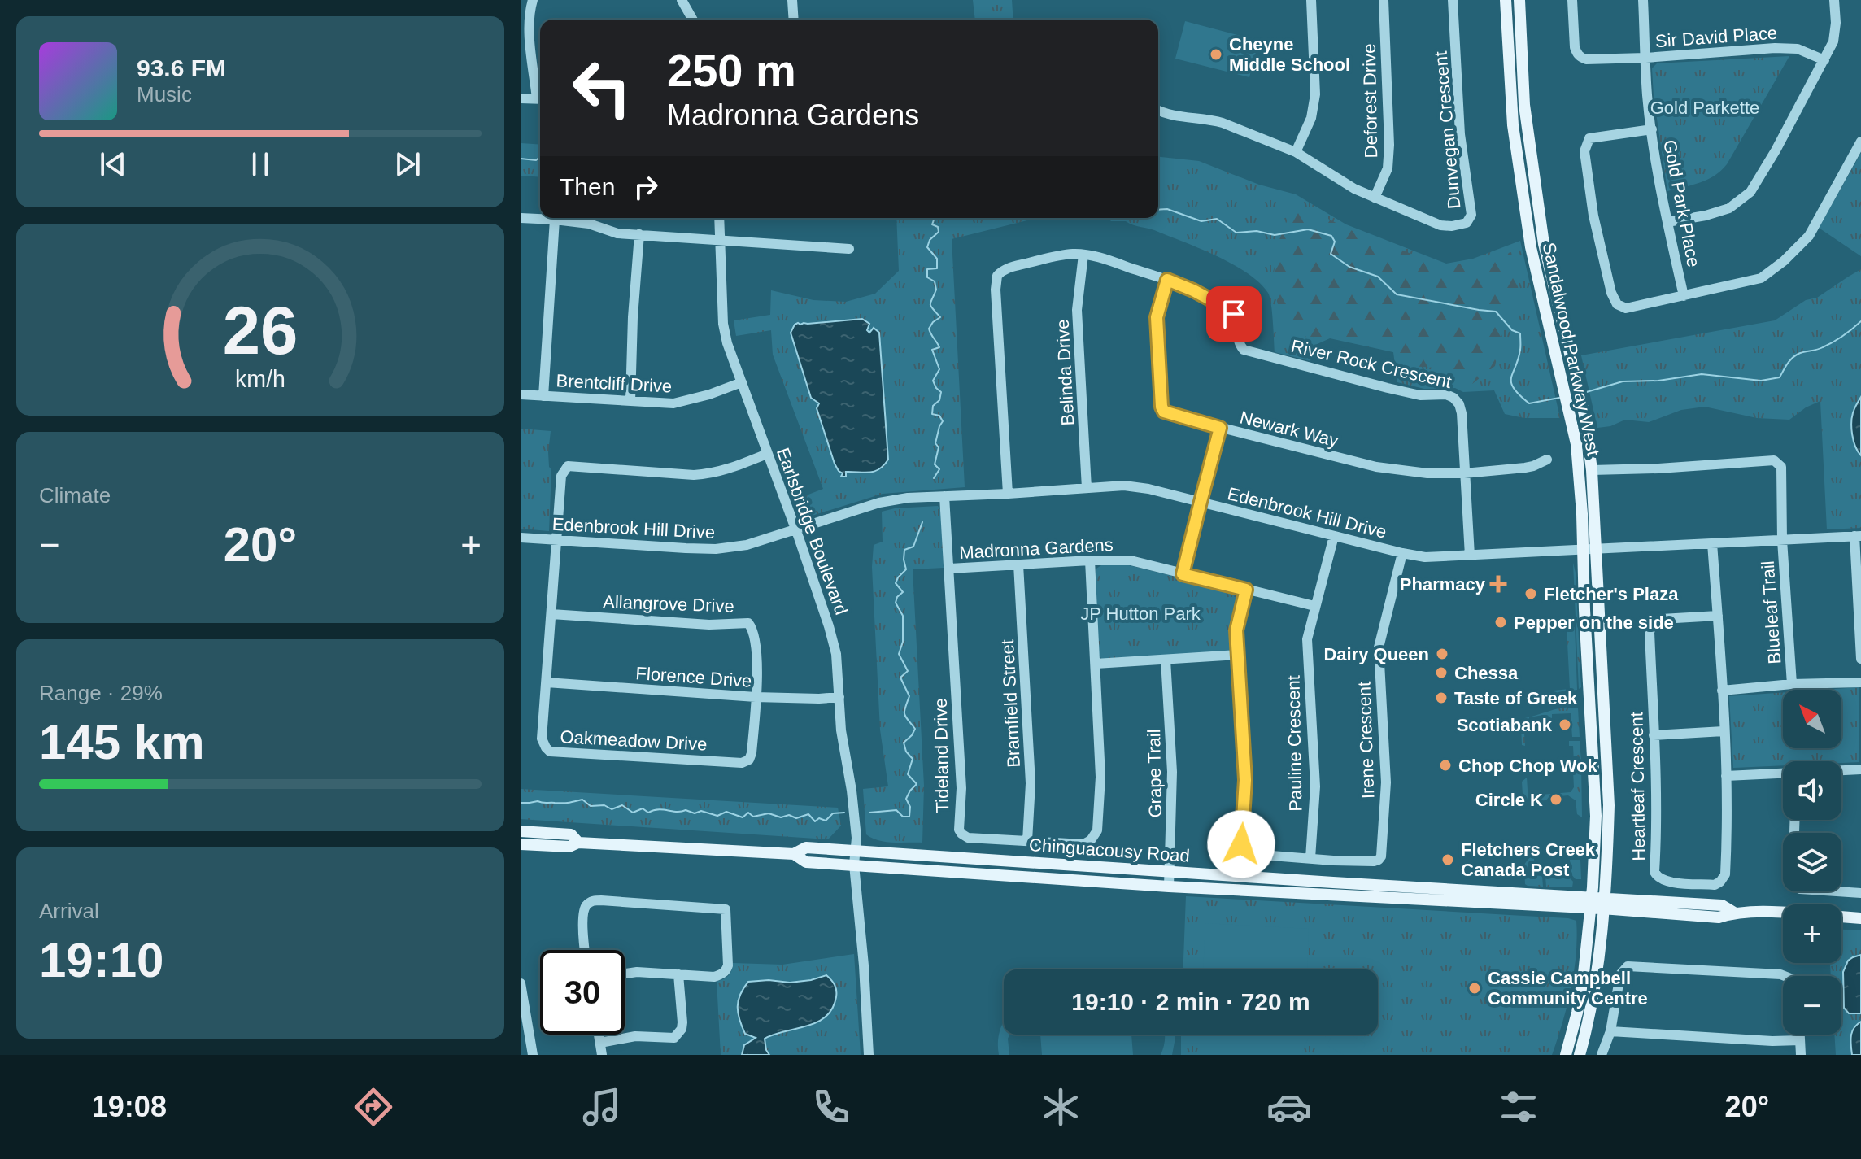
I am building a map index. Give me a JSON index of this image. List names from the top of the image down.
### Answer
{
  "streets": {
    "main road": ["Sandalwood Parkway West", "Chinguacousy Road"],
    "street": [
      "Sir David Place",
      "Deforest Drive",
      "Dunvegan Crescent",
      "Gold Park Place",
      "River Rock Crescent",
      "Belinda Drive",
      "Brentcliff Drive",
      "Newark Way",
      "Edenbrook Hill Drive",
      "Earlsbridge Boulevard",
      "Madronna Gardens",
      "Allangrove Drive",
      "Blueleaf Trail",
      "Florence Drive",
      "Bramfield Street",
      "Oakmeadow Drive",
      "Irene Crescent",
      "Pauline Crescent",
      "Tideland Drive",
      "Grape Trail",
      "Heartleaf Crescent"
    ]
  },
  "crossings": [
    ["Sir David Place", "Gold Park Place"],
    ["Deforest Drive", "Dunvegan Crescent"],
    ["Sandalwood Parkway West", "Edenbrook Hill Drive"],
    ["Sandalwood Parkway West", "Blueleaf Trail"],
    ["Sandalwood Parkway West", "Chinguacousy Road"],
    ["River Rock Crescent", "Belinda Drive"],
    ["River Rock Crescent", "Newark Way"],
    ["River Rock Crescent", "Edenbrook Hill Drive"],
    ["Belinda Drive", "Edenbrook Hill Drive"],
    ["Brentcliff Drive", "Earlsbridge Boulevard"],
    ["Edenbrook Hill Drive", "Earlsbridge Boulevard"],
    ["Edenbrook Hill Drive", "Blueleaf Trail"],
    ["Edenbrook Hill Drive", "Oakmeadow Drive"],
    ["Edenbrook Hill Drive", "Irene Crescent"],
    ["Edenbrook Hill Drive", "Pauline Crescent"],
    ["Edenbrook Hill Drive", "Tideland Drive"],
    ["Edenbrook Hill Drive", "Heartleaf Crescent"],
    ["Earlsbridge Boulevard", "Florence Drive"],
    ["Earlsbridge Boulevard", "Oakmeadow Drive"],
    ["Earlsbridge Boulevard", "Chinguacousy Road"],
    ["Madronna Gardens", "Bramfield Street"],
    ["Madronna Gardens", "Pauline Crescent"],
    ["Madronna Gardens", "Tideland Drive"],
    ["Allangrove Drive", "Florence Drive"],
    ["Allangrove Drive", "Oakmeadow Drive"],
    ["Florence Drive", "Oakmeadow Drive"],
    ["Bramfield Street", "Tideland Drive"],
    ["Irene Crescent", "Pauline Crescent"],
    ["Grape Trail", "Chinguacousy Road"]
  ],
  "parks": ["Gold Parkette", "JP Hutton Park"],
  "places": {
    "other": [
      "Cheyne Middle School",
      "Fletcher's Plaza",
      "Pepper on the side",
      "Dairy Queen",
      "Chessa",
      "Taste of Greek",
      "Scotiabank",
      "Chop Chop Wok",
      "Circle K",
      "Fletchers Creek Canada Post",
      "Cassie Campbell Community Centre"
    ],
    "health": ["Pharmacy"]
  },
  "north": "top left",
  "page": {
    "turn": ["250 m", "Madronna Gardens"],
    "song": ["93.6 FM", "Music"],
    "then": "Then",
    "tile": [
      "Climate",
      ["Range · 29%", "145 km"],
      ["Arrival", "19:10"]
    ],
    "heat": ["−", "20°", "+"],
    "map_buttons": ["+", "−"],
    "limit": "30",
    "trip": "19:10 · 2 min · 720 m",
    "tabs": ["19:08", "20°"],
    "gauge": ["26", "km/h"]
  }
}
